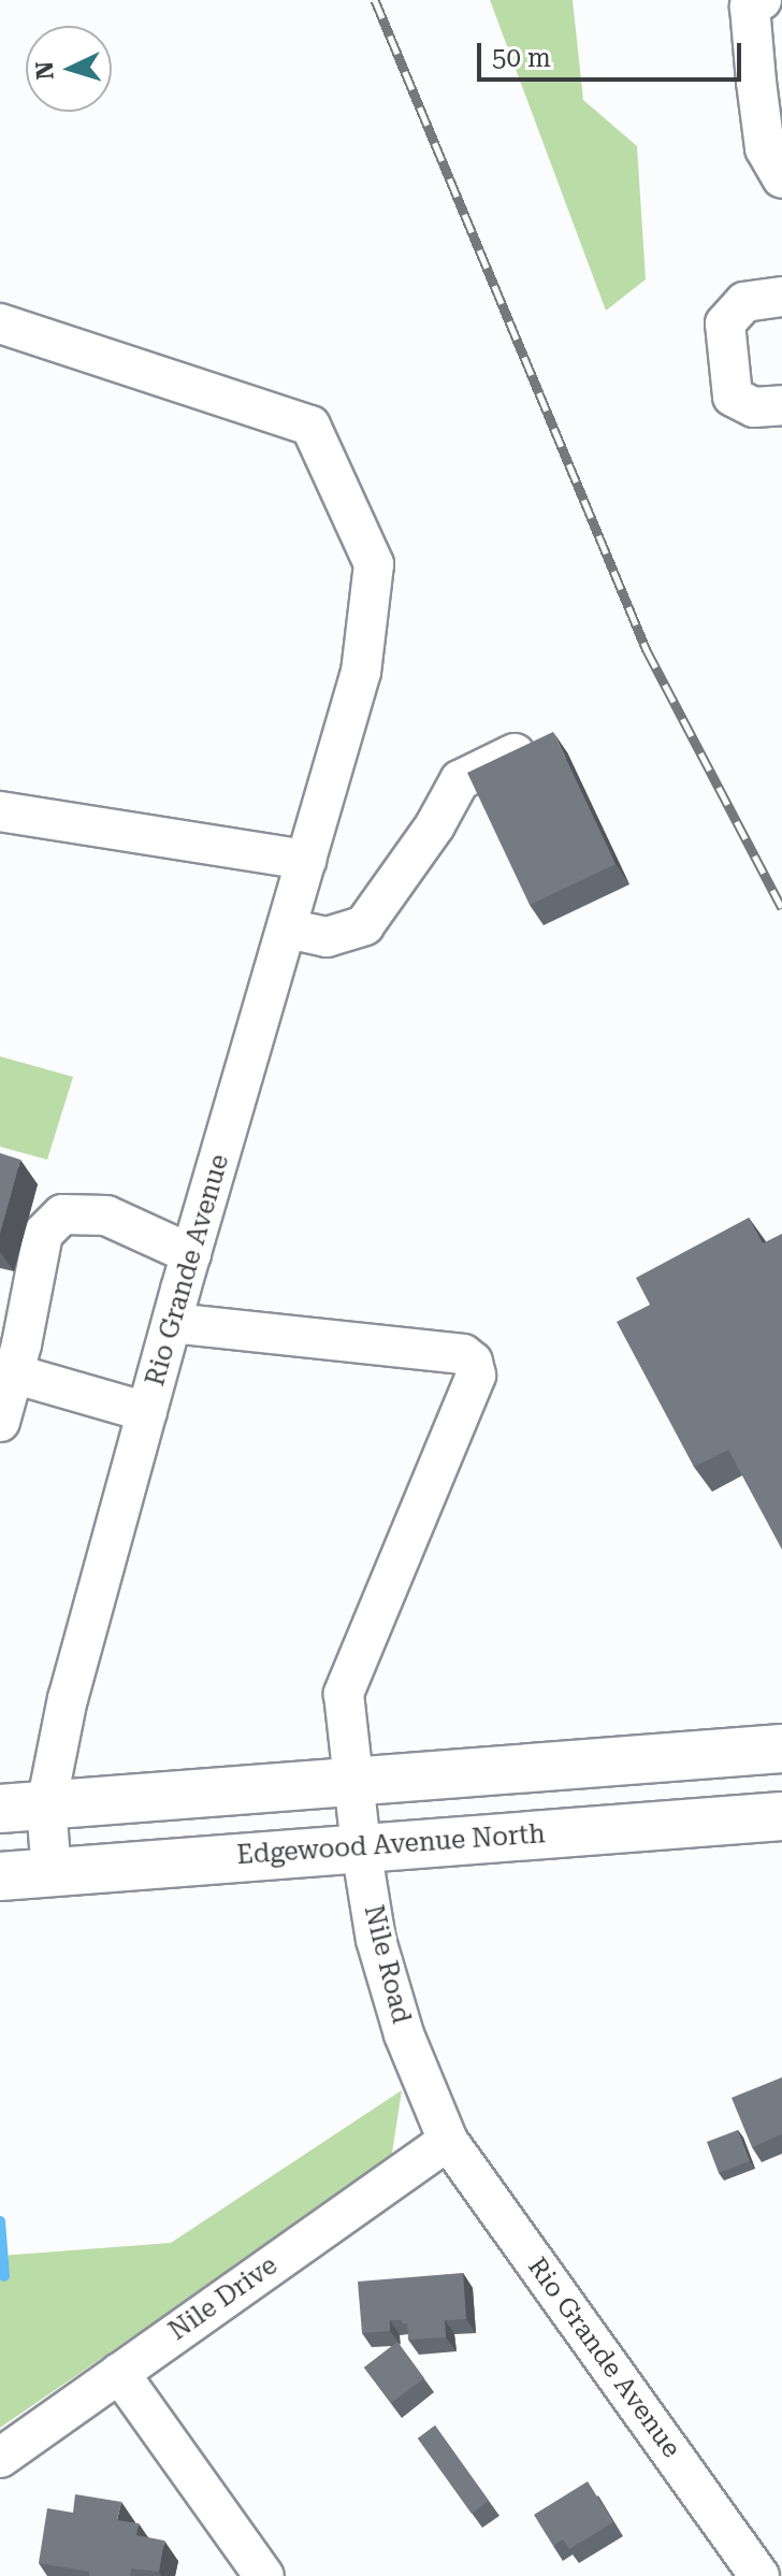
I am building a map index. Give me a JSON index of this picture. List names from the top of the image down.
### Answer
{
  "streets": {
    "main road": ["Edgewood Avenue North"],
    "street": ["Rio Grande Avenue", "Nile Road", "Nile Drive"]
  },
  "crossings": [
    ["Rio Grande Avenue", "Edgewood Avenue North"],
    ["Rio Grande Avenue", "Nile Road"],
    ["Rio Grande Avenue", "Nile Drive"],
    ["Edgewood Avenue North", "Nile Road"],
    ["Nile Road", "Nile Drive"]
  ],
  "scale_bar": "50 m",
  "north": "left"
}
